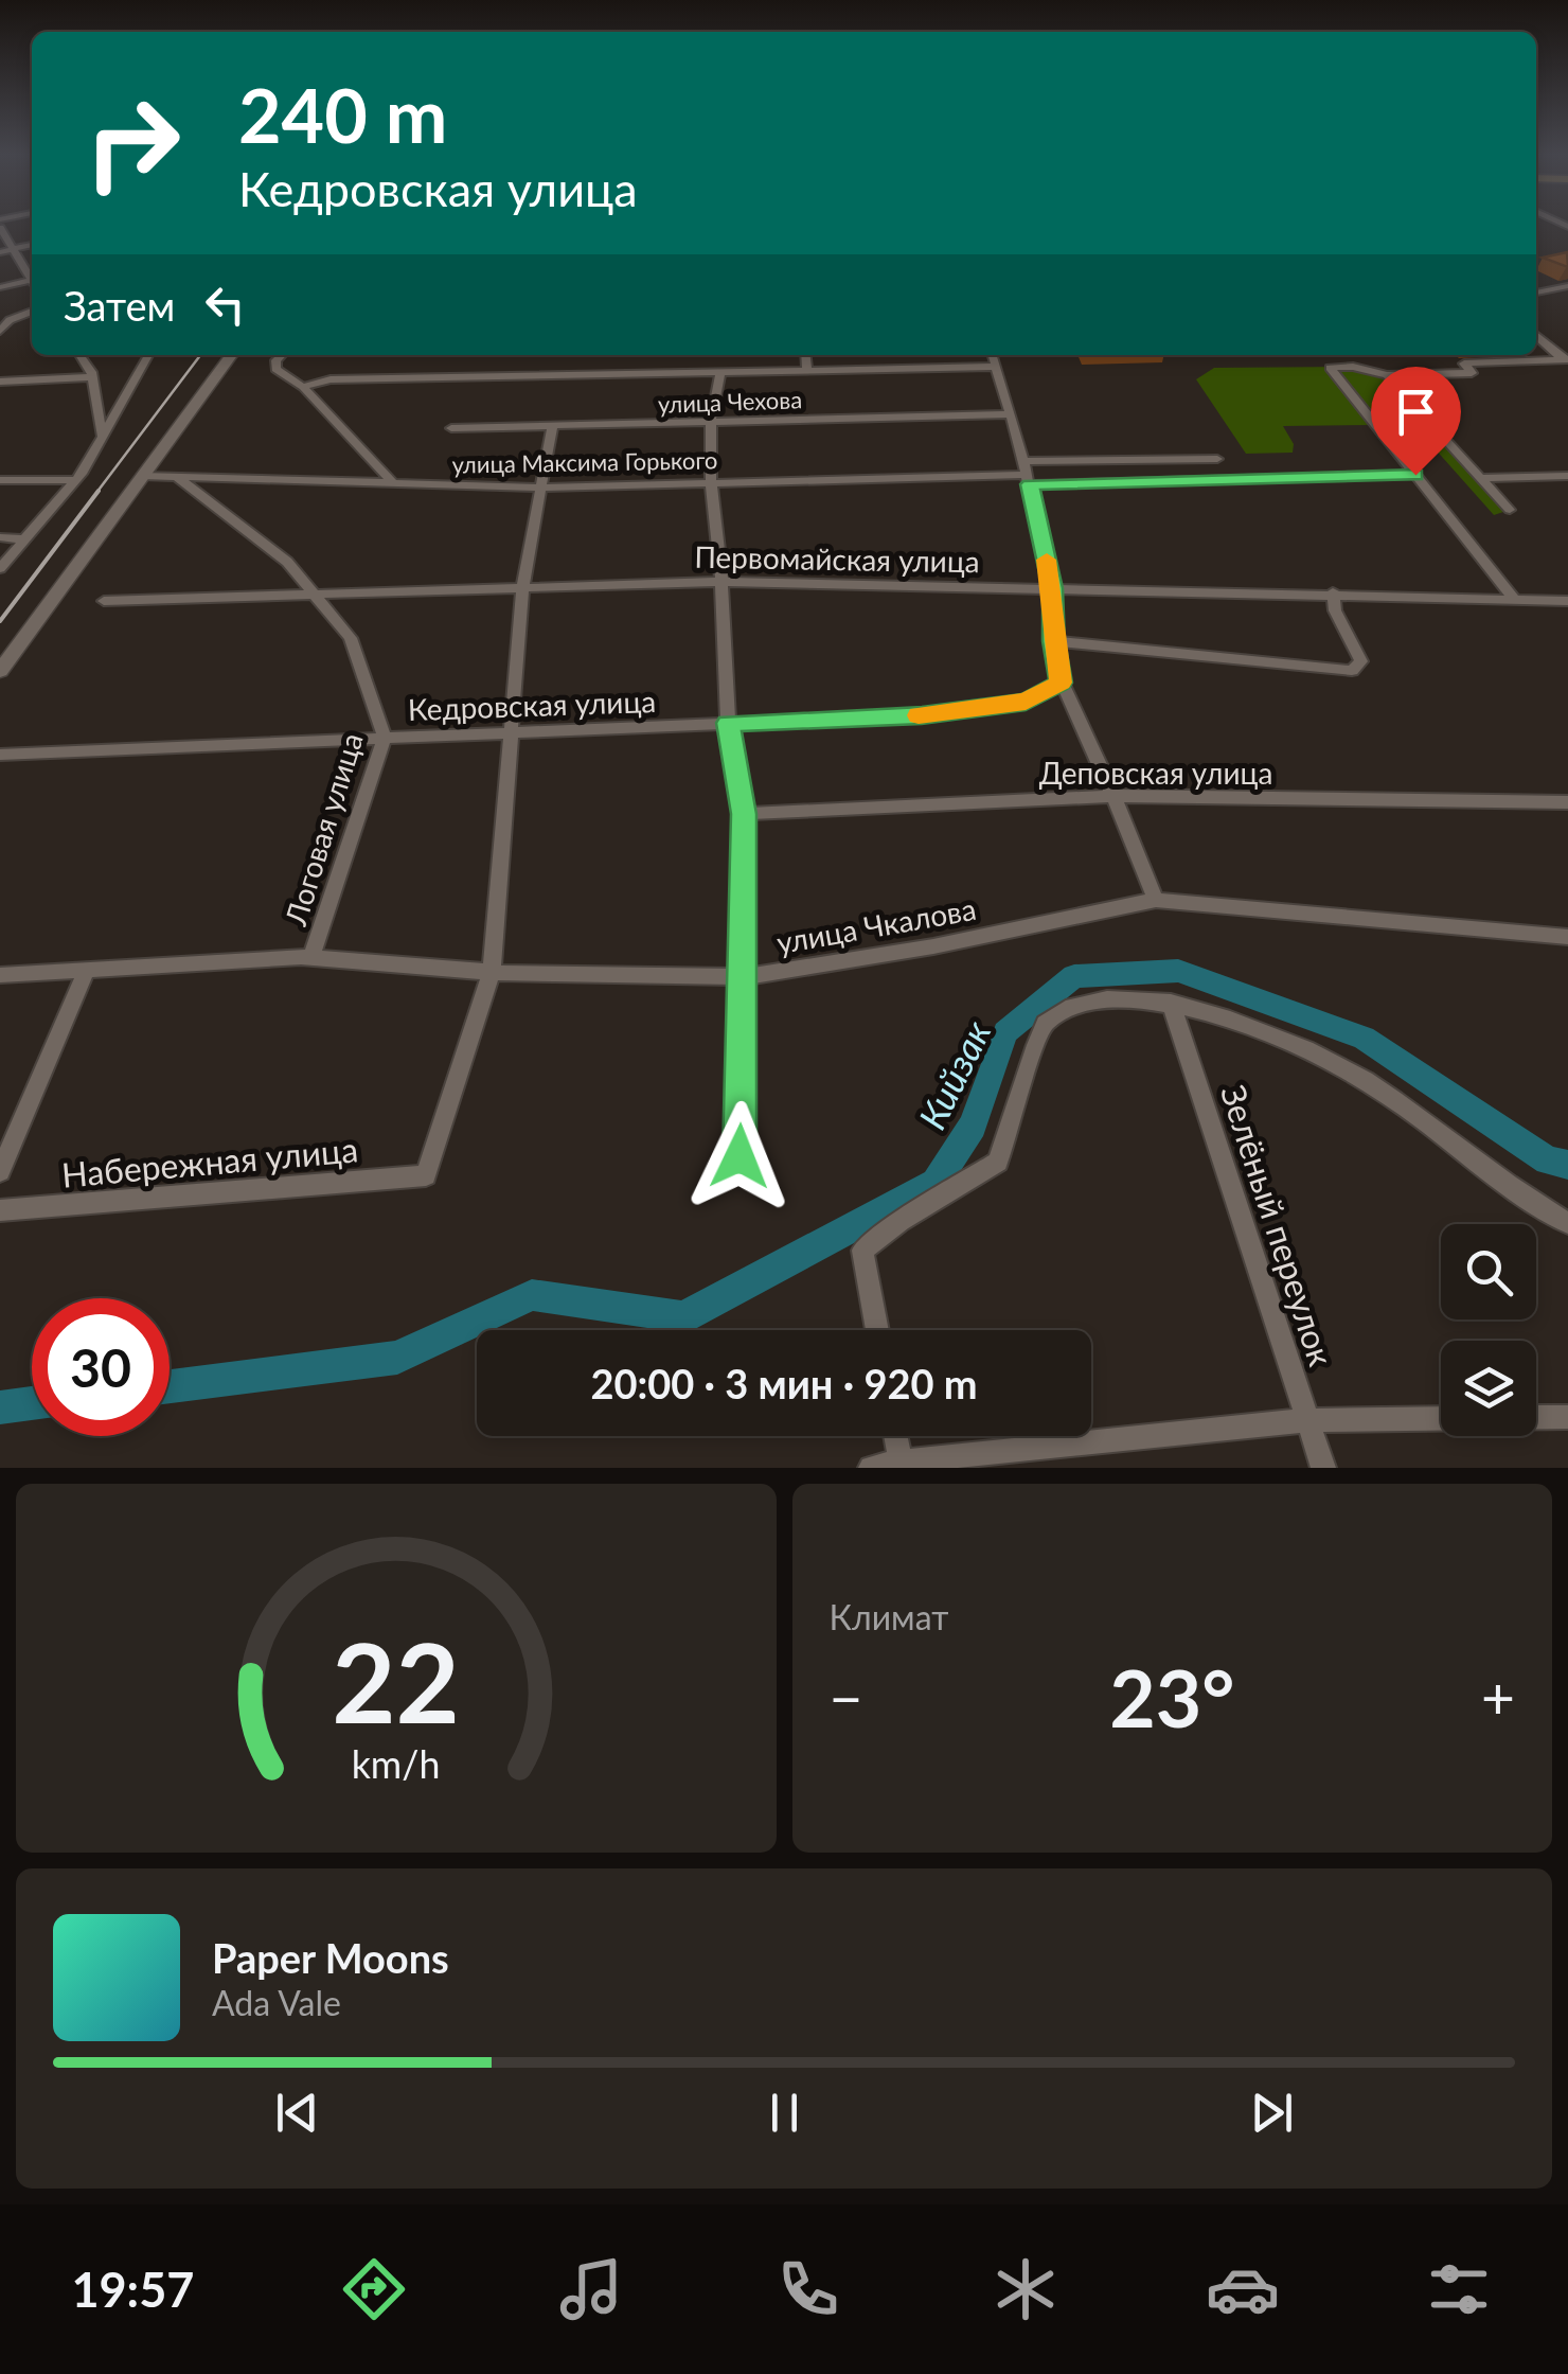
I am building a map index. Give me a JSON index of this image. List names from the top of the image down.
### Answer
{
  "streets": {
    "street": [
      "улица Чехова",
      "улица Максима Горького",
      "Первомайская улица",
      "Кедровская улица",
      "Деповская улица",
      "Логовая улица",
      "улица Чкалова",
      "Набережная улица",
      "Зелёный переулок"
    ]
  },
  "crossings": [
    ["улица Максима Горького", "Логовая улица"],
    ["Первомайская улица", "Логовая улица"],
    ["Кедровская улица", "Логовая улица"],
    ["Логовая улица", "улица Чкалова"],
    ["улица Чкалова", "Набережная улица"]
  ],
  "water": ["Кийзак"],
  "page": {
    "turn": ["240 m", "Кедровская улица"],
    "then": "Затем",
    "limit": "30",
    "trip": "20:00 · 3 мин · 920 m",
    "tile": "Климат",
    "heat": ["−", "23°", "+"],
    "song": ["Paper Moons", "Ada Vale"],
    "tabs": "19:57",
    "gauge": ["22", "km/h"]
  }
}
